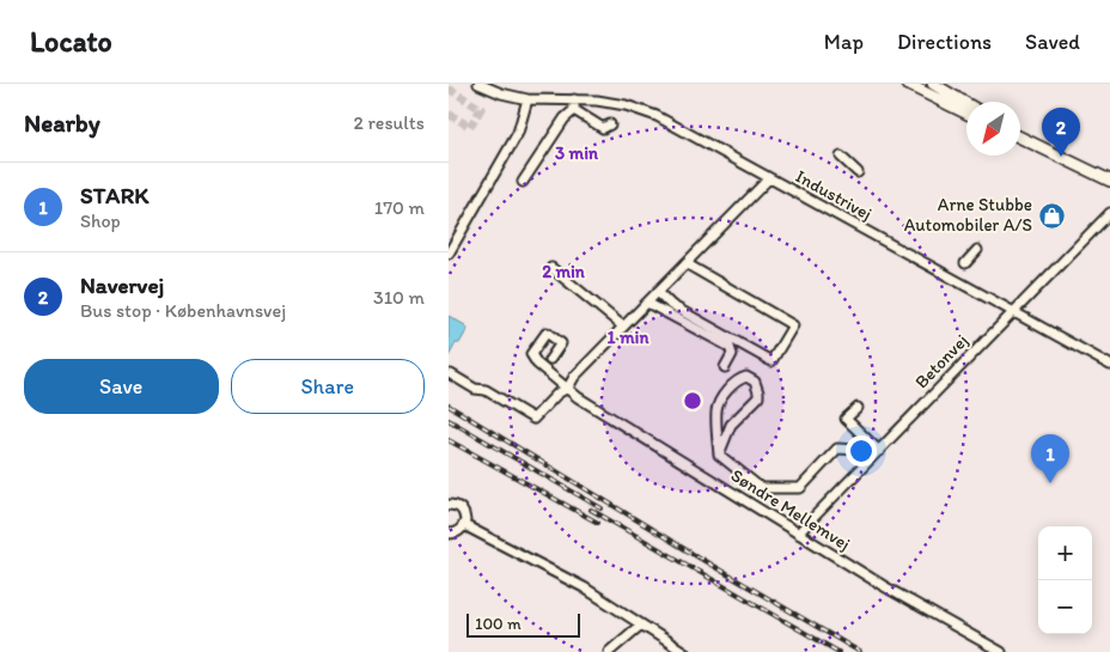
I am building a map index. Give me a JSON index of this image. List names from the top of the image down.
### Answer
{
  "streets": {
    "street": ["Industrivej", "Betonvej", "Søndre Mellemvej"]
  },
  "crossings": [
    ["Industrivej", "Betonvej"],
    ["Betonvej", "Søndre Mellemvej"]
  ],
  "places": {
    "shop": ["Arne Stubbe Automobiler A/S"]
  },
  "scale_bar": "100 m",
  "north": "bottom left",
  "page": {
    "header": "Locato",
    "nav": ["Map", "Directions", "Saved"],
    "heading": ["Nearby", "2 results"],
    "pins": ["2", "1"],
    "list": [
      {
        "mark": "1",
        "name": "STARK",
        "note": "Shop",
        "value": "170 m"
      },
      {
        "mark": "2",
        "name": "Navervej",
        "note": "Bus stop · Københavnsvej",
        "value": "310 m"
      }
    ],
    "buttons": ["Save", "Share"],
    "map_buttons": ["+", "−"],
    "scale": "100 m"
  },
  "rings": ["3 min", "2 min", "1 min"]
}
